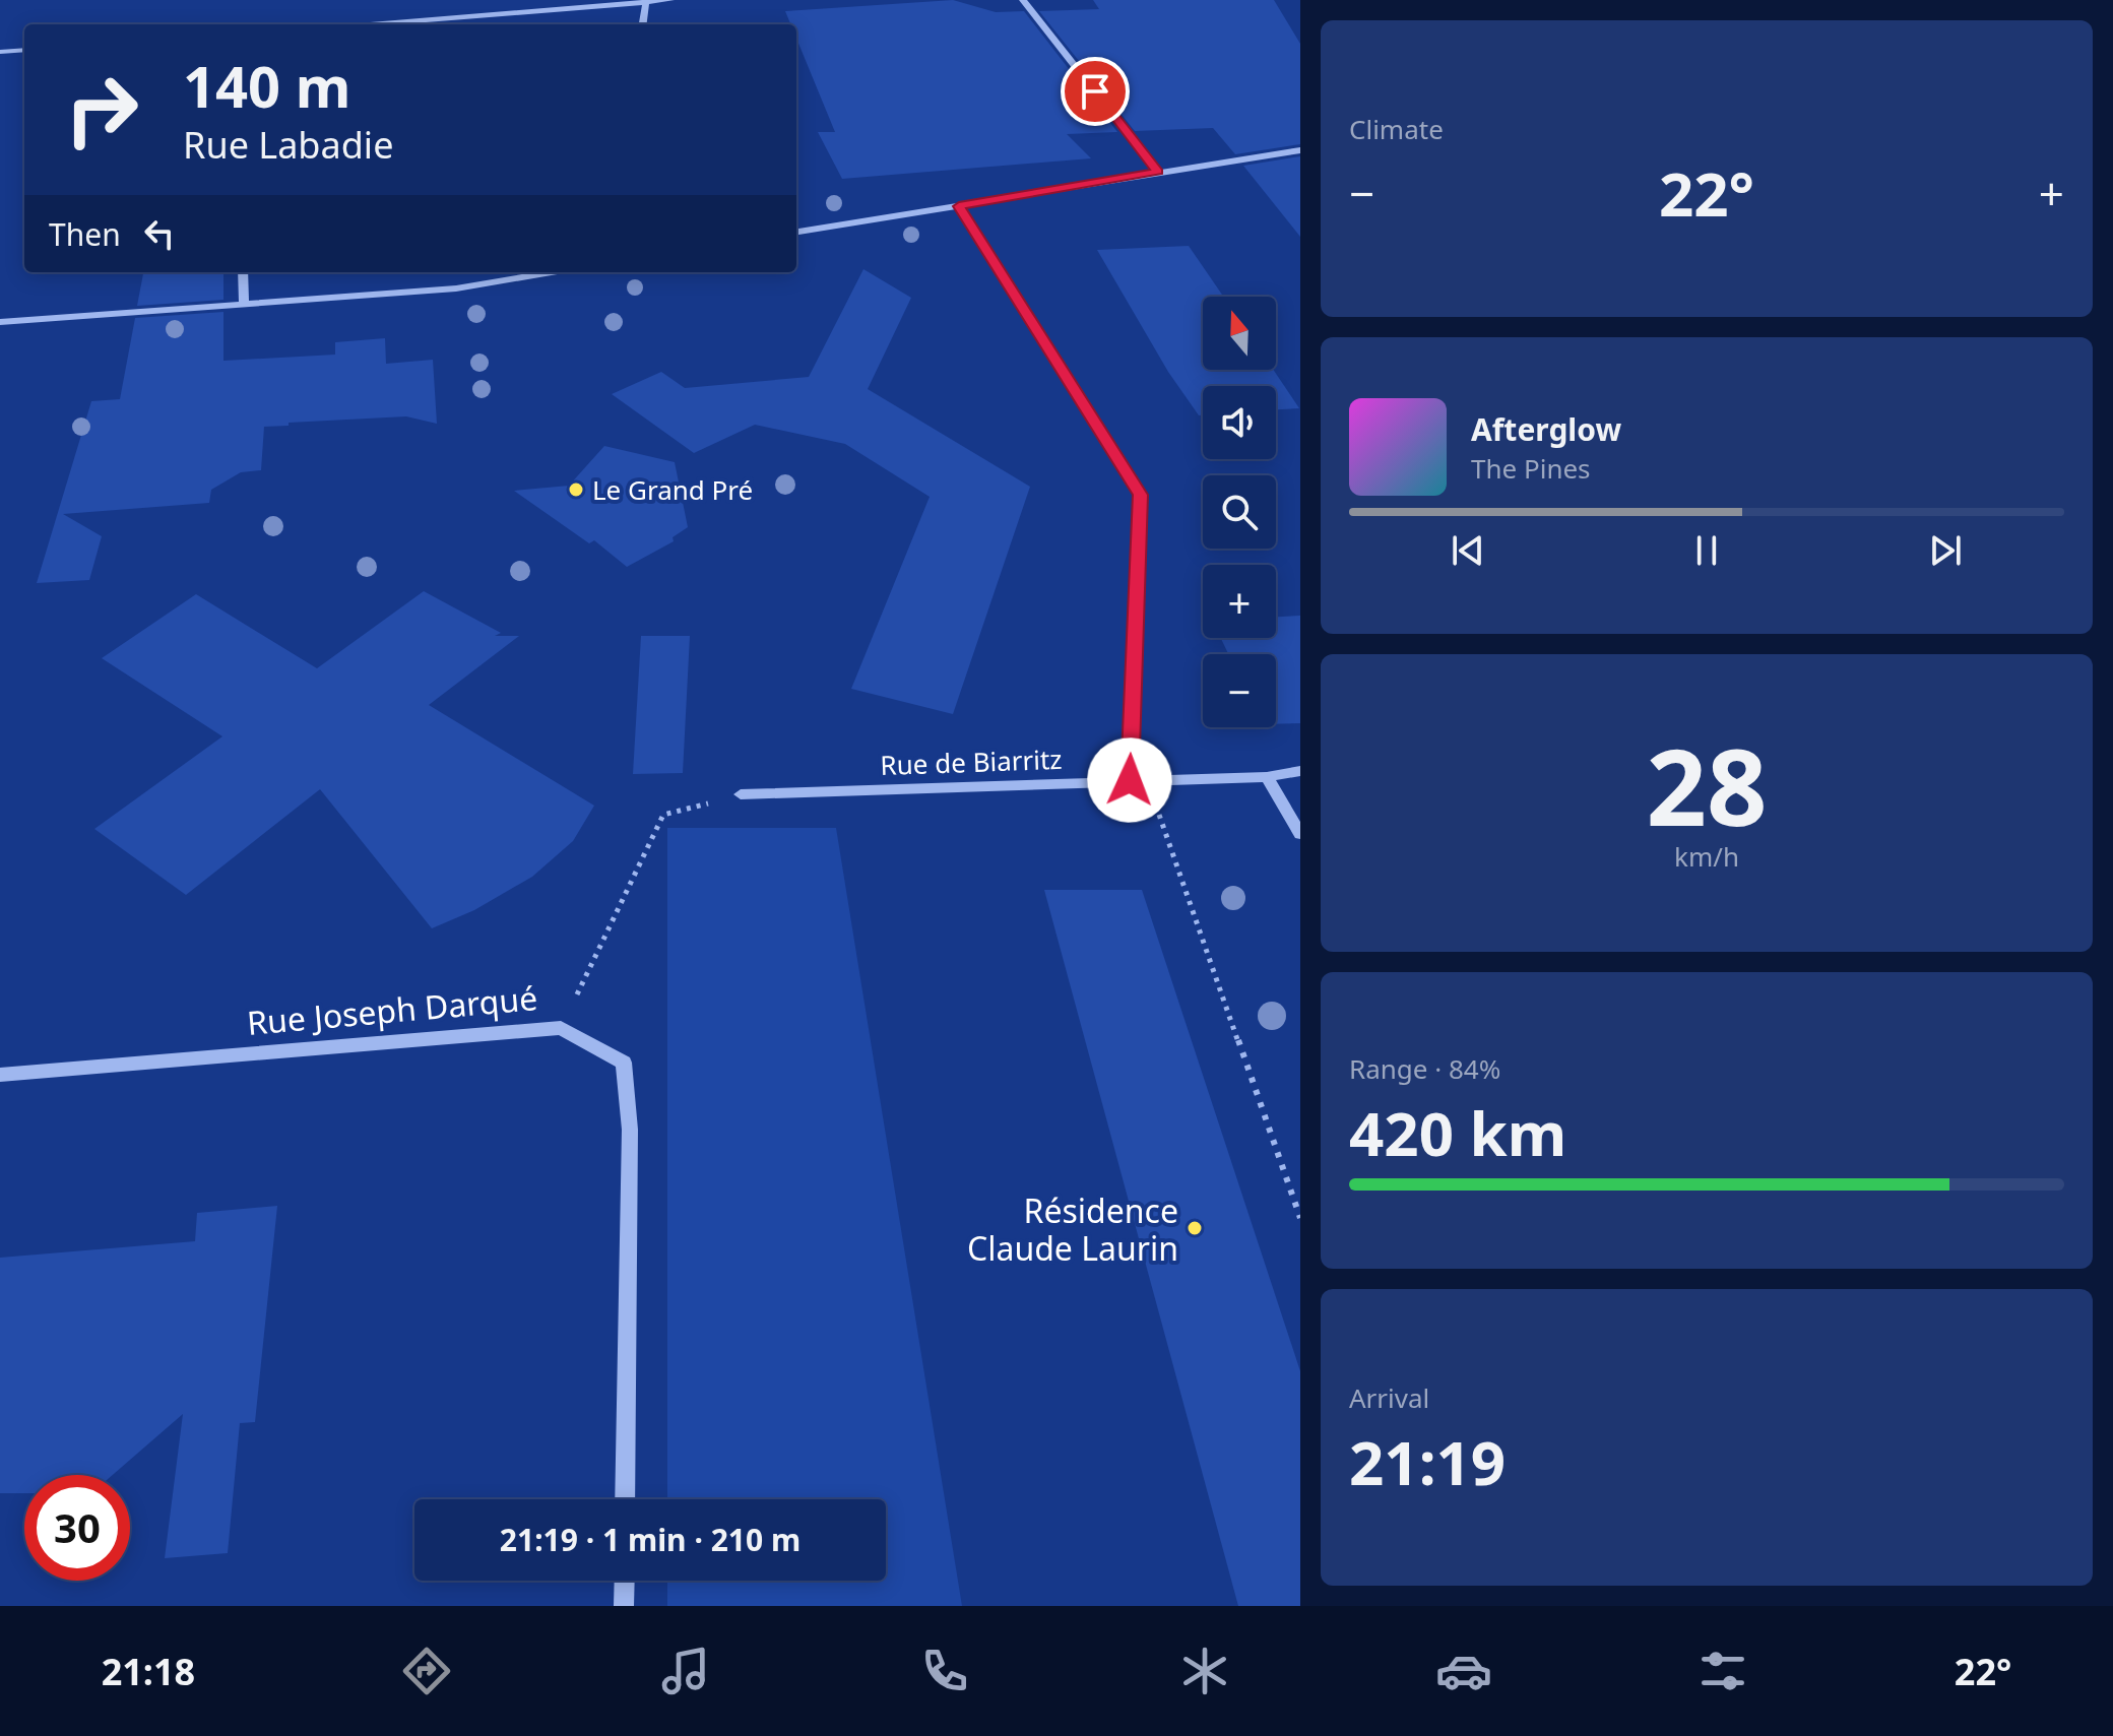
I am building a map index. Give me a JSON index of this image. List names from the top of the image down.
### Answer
{
  "streets": {
    "street": ["Rue de Biarritz", "Rue Joseph Darqué"]
  },
  "places": ["Le Grand Pré", "Résidence Claude Laurin"],
  "north": "top",
  "page": {
    "tile": [
      "Climate",
      ["28", "km/h"],
      ["Range · 84%", "420 km"],
      ["Arrival", "21:19"]
    ],
    "turn": ["140 m", "Rue Labadie"],
    "heat": ["−", "22°", "+"],
    "then": "Then",
    "map_buttons": ["+", "−"],
    "song": ["Afterglow", "The Pines"],
    "limit": "30",
    "trip": "21:19 · 1 min · 210 m",
    "tabs": ["21:18", "22°"]
  }
}
